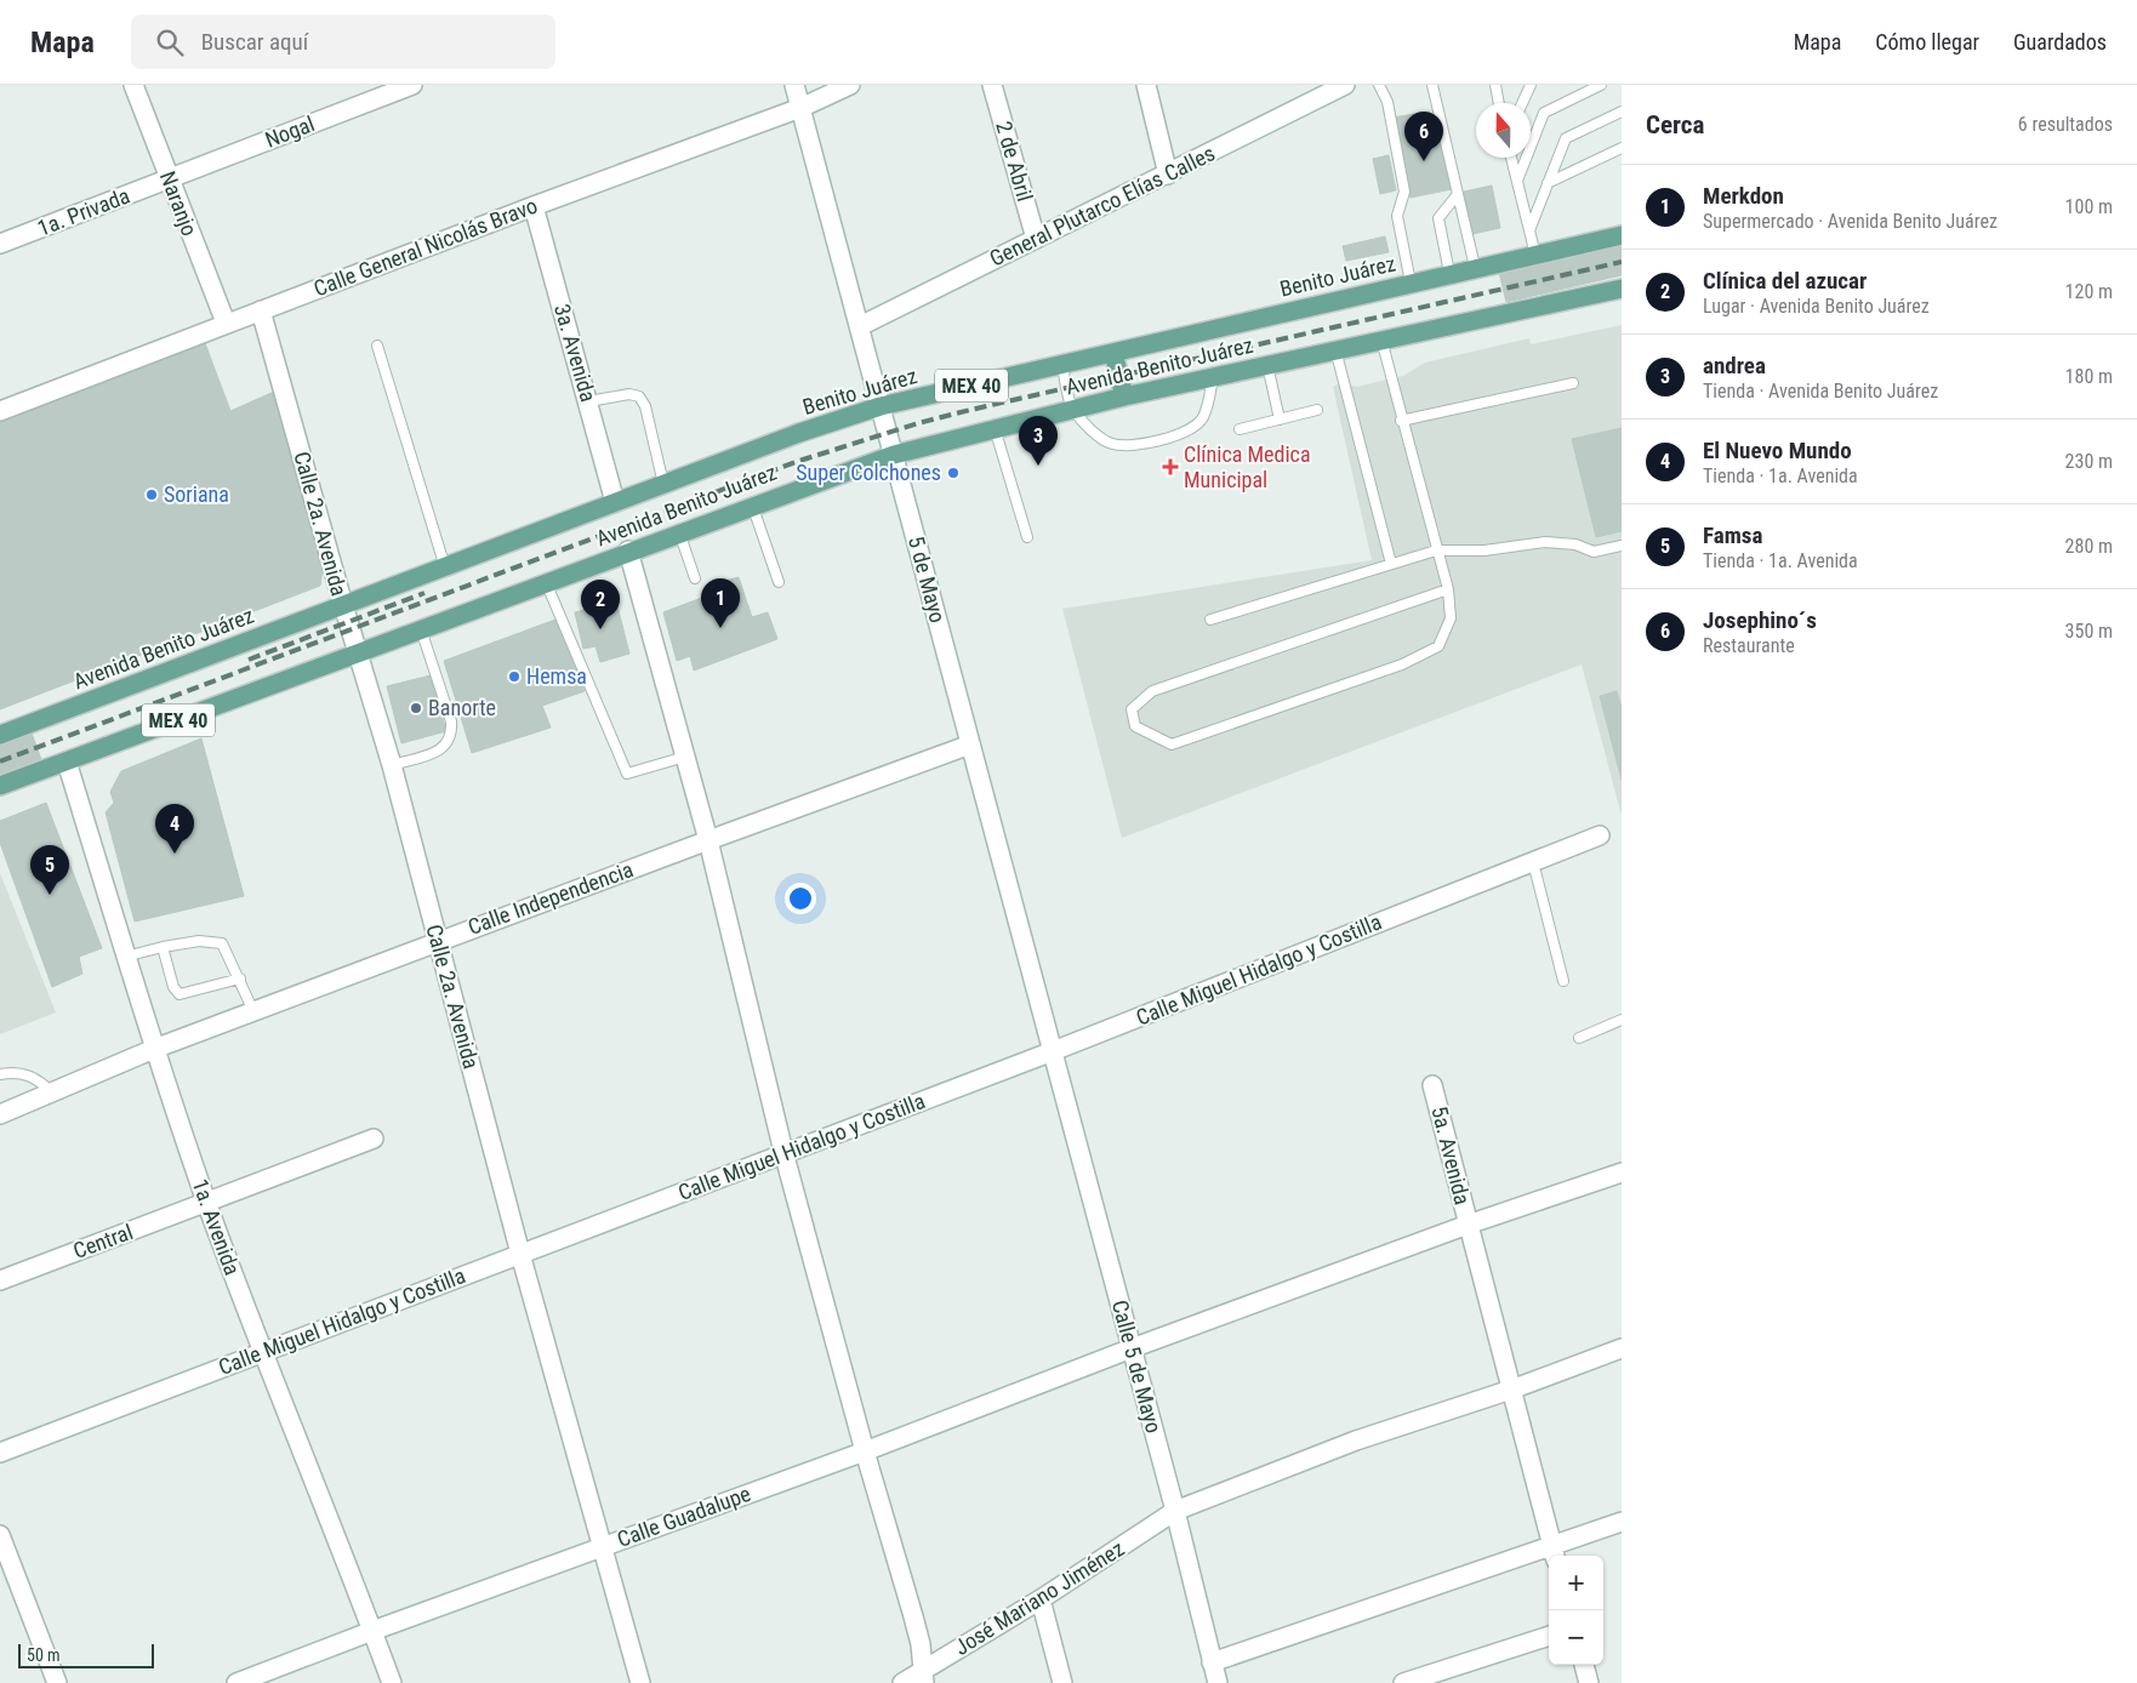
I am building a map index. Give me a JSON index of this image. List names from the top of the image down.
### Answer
{
  "streets": {
    "main road": ["Benito Juárez", "Avenida Benito Juárez", "MEX 40"],
    "street": [
      "Nogal",
      "2 de Abril",
      "Naranjo",
      "General Plutarco Elías Calles",
      "1a. Privada",
      "Calle General Nicolás Bravo",
      "3a. Avenida",
      "Calle 2a. Avenida",
      "5 de Mayo",
      "Calle Independencia",
      "Calle Miguel Hidalgo y Costilla",
      "5a. Avenida",
      "1a. Avenida",
      "Central",
      "Calle 5 de Mayo",
      "Calle Guadalupe",
      "José Mariano Jiménez"
    ]
  },
  "crossings": [
    ["Nogal", "Naranjo"],
    ["Nogal", "1a. Privada"],
    ["2 de Abril", "General Plutarco Elías Calles"],
    ["Naranjo", "1a. Privada"],
    ["Naranjo", "Calle General Nicolás Bravo"],
    ["General Plutarco Elías Calles", "5 de Mayo"],
    ["Calle General Nicolás Bravo", "3a. Avenida"],
    ["Calle General Nicolás Bravo", "Calle 2a. Avenida"],
    ["Calle General Nicolás Bravo", "5 de Mayo"],
    ["Benito Juárez", "3a. Avenida"],
    ["Benito Juárez", "Avenida Benito Juárez"],
    ["Benito Juárez", "Calle 2a. Avenida"],
    ["Benito Juárez", "5 de Mayo"],
    ["Avenida Benito Juárez", "Calle 2a. Avenida"],
    ["Avenida Benito Juárez", "5 de Mayo"],
    ["Avenida Benito Juárez", "1a. Avenida"],
    ["Calle 2a. Avenida", "Calle Independencia"],
    ["Calle 2a. Avenida", "Calle Miguel Hidalgo y Costilla"],
    ["Calle 2a. Avenida", "Calle Guadalupe"],
    ["5 de Mayo", "Calle Independencia"],
    ["5 de Mayo", "Calle Miguel Hidalgo y Costilla"],
    ["5 de Mayo", "Calle 5 de Mayo"],
    ["Calle Independencia", "1a. Avenida"],
    ["Calle Miguel Hidalgo y Costilla", "1a. Avenida"],
    ["Calle Miguel Hidalgo y Costilla", "Calle 5 de Mayo"],
    ["5a. Avenida", "Calle Guadalupe"],
    ["5a. Avenida", "José Mariano Jiménez"],
    ["1a. Avenida", "Central"],
    ["1a. Avenida", "Calle Guadalupe"],
    ["Calle 5 de Mayo", "Calle Guadalupe"],
    ["Calle 5 de Mayo", "José Mariano Jiménez"]
  ],
  "places": {
    "health": ["Clínica Medica Municipal"],
    "other": [
      "Super Colchones",
      "Soriana",
      "Hemsa",
      "Banorte"
    ]
  },
  "scale_bar": "50 m",
  "north": "top",
  "page": {
    "header": "Mapa",
    "search": "Buscar aquí",
    "nav": ["Mapa", "Cómo llegar", "Guardados"],
    "heading": ["Cerca", "6 resultados"],
    "pins": [
      "6",
      "3",
      "1",
      "2",
      "4",
      "5"
    ],
    "list": [
      {
        "mark": "1",
        "name": "Merkdon",
        "note": "Supermercado · Avenida Benito Juárez",
        "value": "100 m"
      },
      {
        "mark": "2",
        "name": "Clínica del azucar",
        "note": "Lugar · Avenida Benito Juárez",
        "value": "120 m"
      },
      {
        "mark": "3",
        "name": "andrea",
        "note": "Tienda · Avenida Benito Juárez",
        "value": "180 m"
      },
      {
        "mark": "4",
        "name": "El Nuevo Mundo",
        "note": "Tienda · 1a. Avenida",
        "value": "230 m"
      },
      {
        "mark": "5",
        "name": "Famsa",
        "note": "Tienda · 1a. Avenida",
        "value": "280 m"
      },
      {
        "mark": "6",
        "name": "Josephino´s",
        "note": "Restaurante",
        "value": "350 m"
      }
    ],
    "map_buttons": ["+", "−"],
    "scale": "50 m"
  }
}
